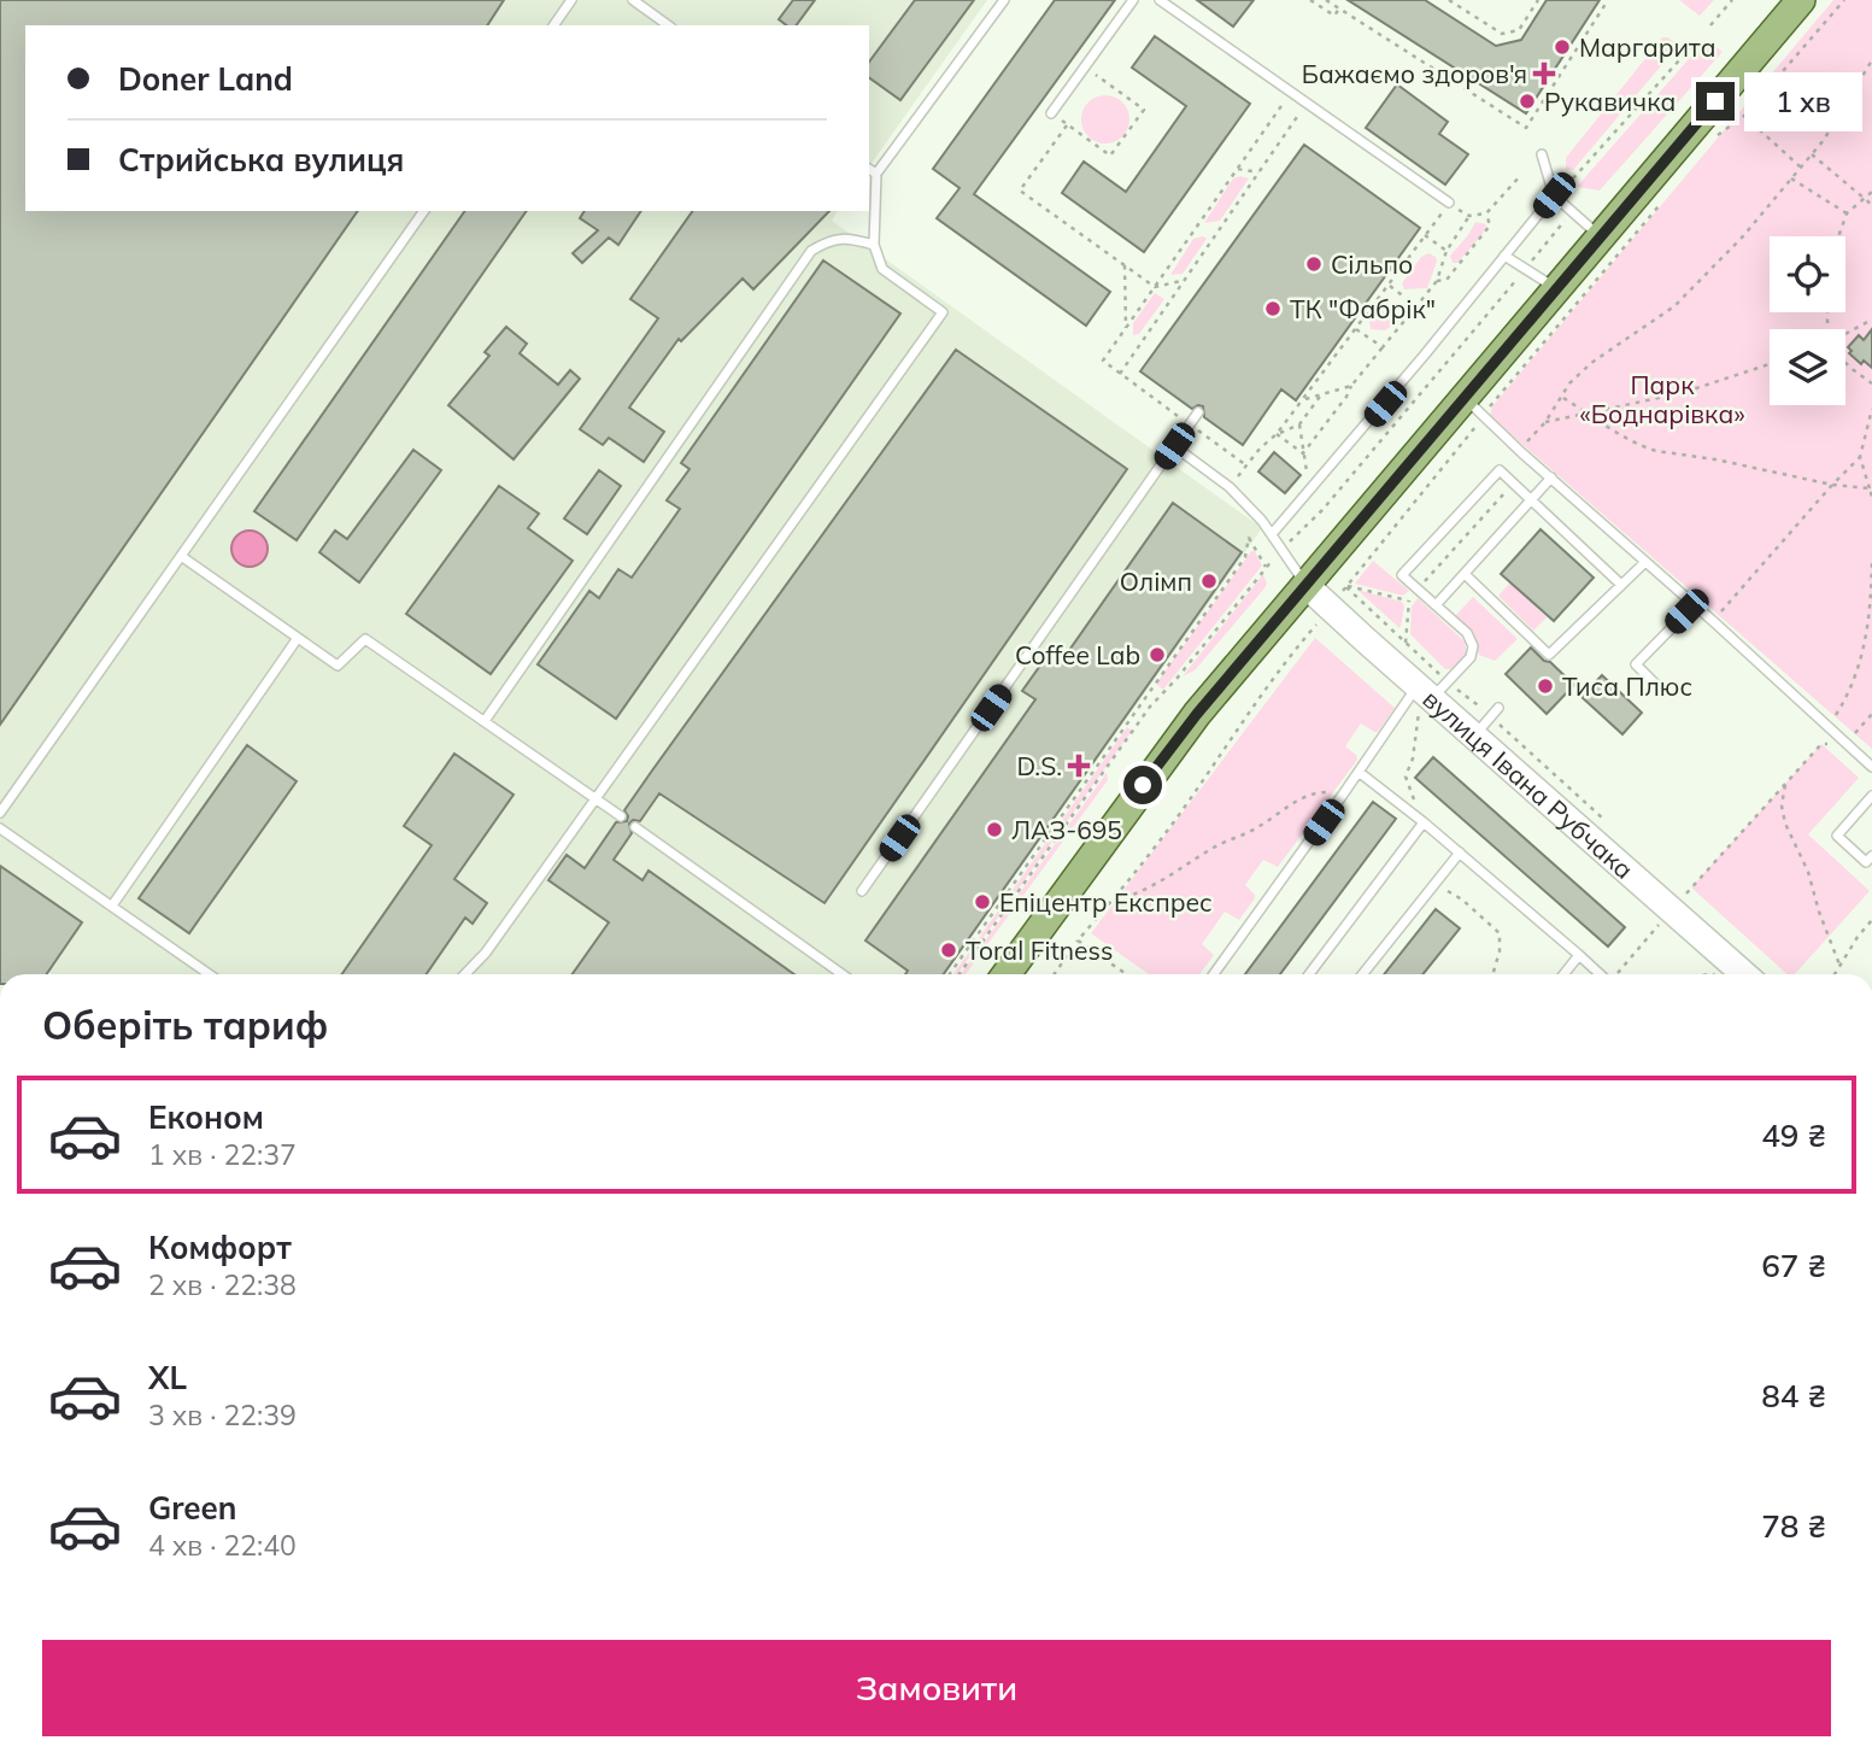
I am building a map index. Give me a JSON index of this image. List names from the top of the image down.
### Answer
{
  "streets": {
    "street": ["вулиця Івана Рубчака"]
  },
  "parks": ["Парк «Боднарівка»"],
  "places": {
    "other": [
      "Маргарита",
      "Рукавичка",
      "Сільпо",
      "ТК \"Фабрік\"",
      "Олімп",
      "Coffee Lab",
      "Тиса Плюс",
      "ЛАЗ-695",
      "Епіцентр Експрес",
      "Toral Fitness"
    ],
    "health": ["Бажаємо здоров'я", "D.S."]
  },
  "page": {
    "banner": ["Doner Land", "Стрийська вулиця"],
    "bubble": "1 хв",
    "heading": "Оберіть тариф",
    "list": [
      {
        "name": "Економ",
        "note": "1 хв · 22:37",
        "value": "49 ₴"
      },
      {
        "name": "Комфорт",
        "note": "2 хв · 22:38",
        "value": "67 ₴"
      },
      {
        "name": "XL",
        "note": "3 хв · 22:39",
        "value": "84 ₴"
      },
      {
        "name": "Green",
        "note": "4 хв · 22:40",
        "value": "78 ₴"
      }
    ],
    "buttons": "Замовити"
  }
}
